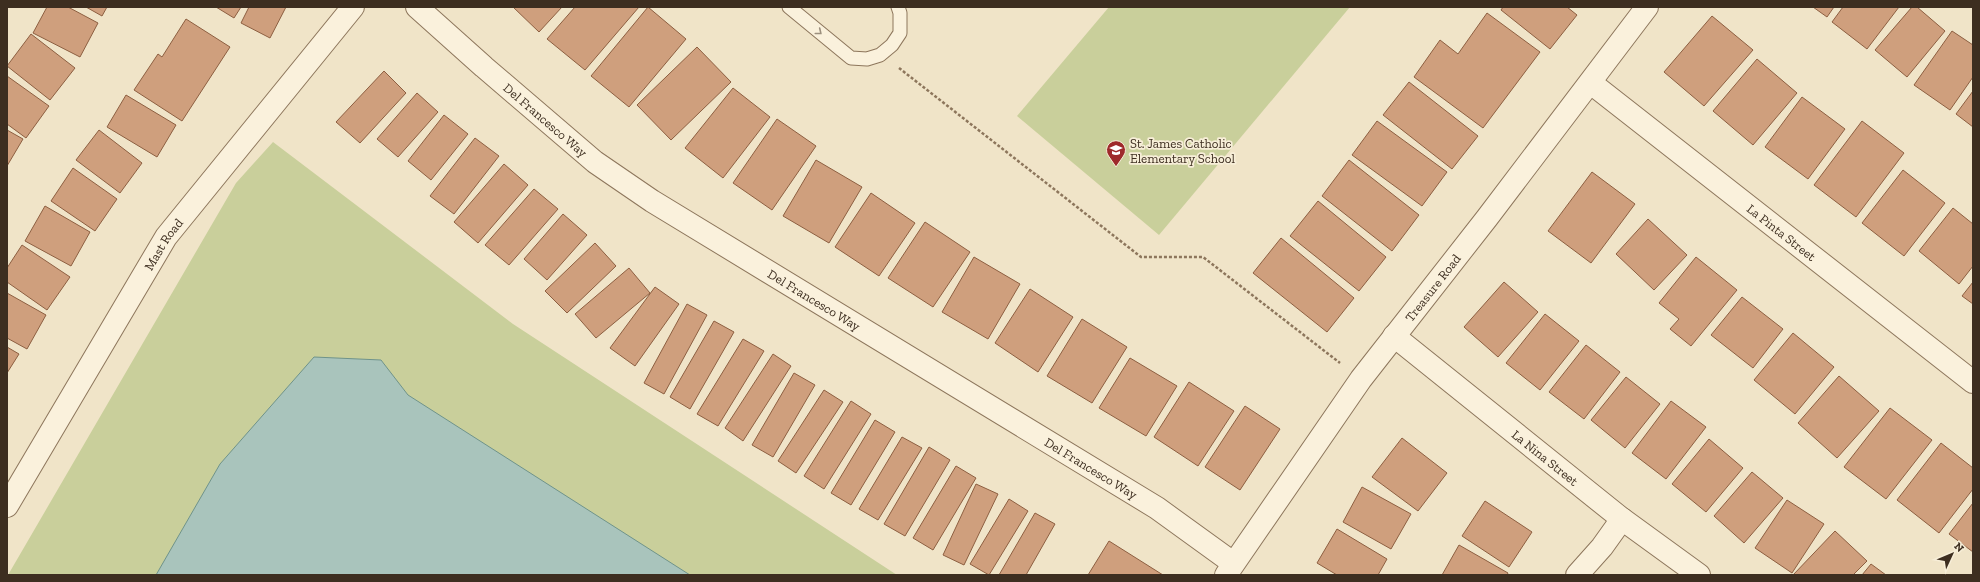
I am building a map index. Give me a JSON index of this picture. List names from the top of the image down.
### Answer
{
  "streets": {
    "street": [
      "Del Francesco Way",
      "La Pinta Street",
      "Mast Road",
      "Treasure Road",
      "La Nina Street"
    ]
  },
  "crossings": [
    ["Del Francesco Way", "Treasure Road"],
    ["La Pinta Street", "Treasure Road"],
    ["Treasure Road", "La Nina Street"]
  ],
  "places": {
    "school or university": ["St. James Catholic Elementary School"]
  },
  "north": "top right"
}
